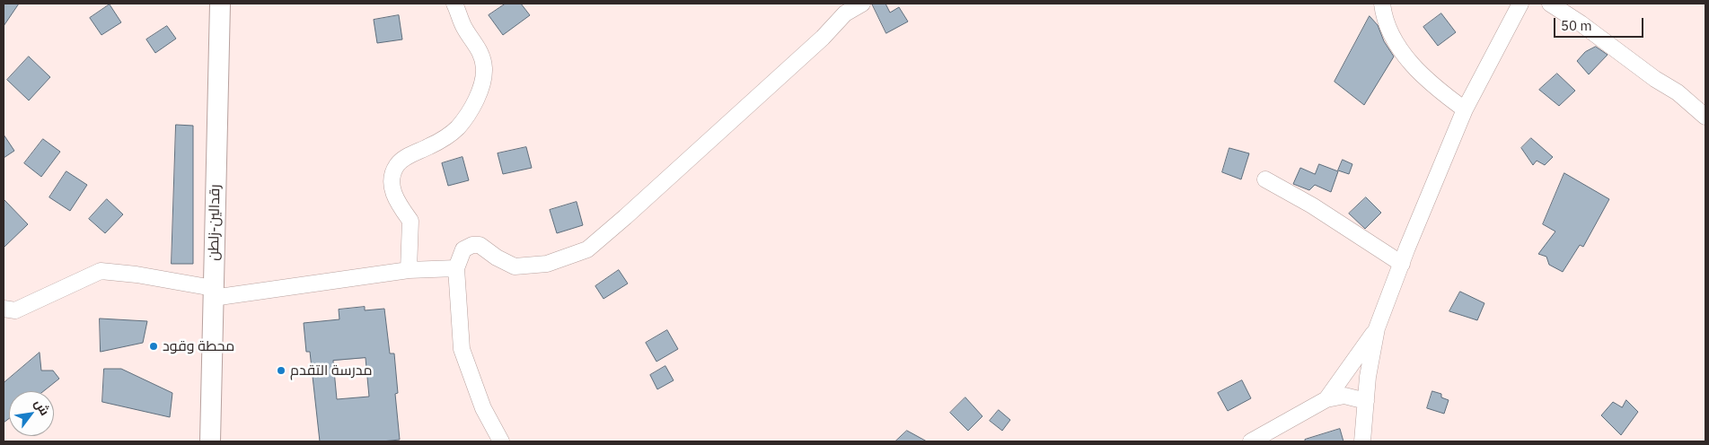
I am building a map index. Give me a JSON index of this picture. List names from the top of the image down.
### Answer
{
  "streets": {
    "main road": ["رقدالين-زلطن"]
  },
  "places": ["محطة وقود", "مدرسة التقدم"],
  "scale_bar": "50 m",
  "north": "top right"
}
